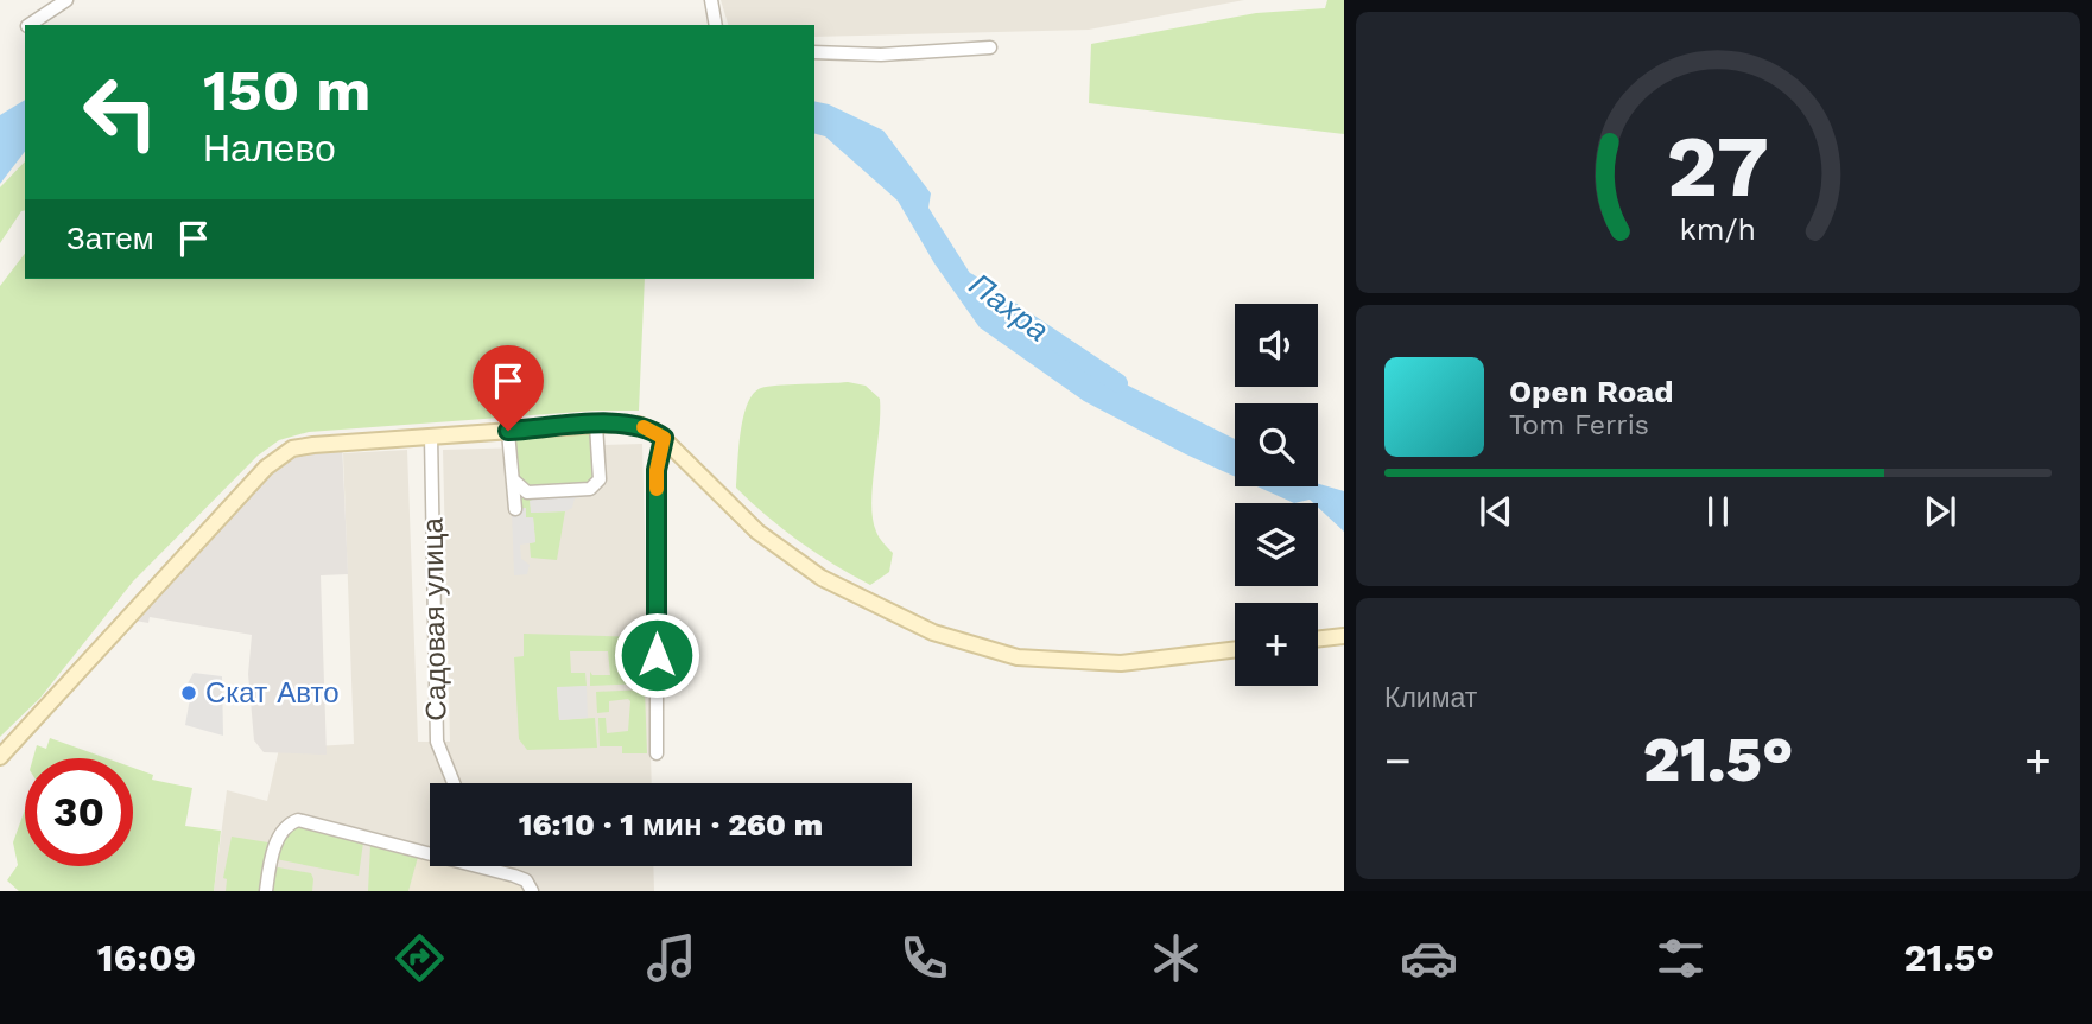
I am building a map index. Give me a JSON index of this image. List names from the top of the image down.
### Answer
{
  "streets": {
    "street": ["Садовая улица"]
  },
  "water": ["Пахра"],
  "places": ["Скат Авто"],
  "page": {
    "turn": ["150 m", "Налево"],
    "then": "Затем",
    "map_buttons": "+",
    "song": ["Open Road", "Tom Ferris"],
    "tile": "Климат",
    "heat": ["−", "21.5°", "+"],
    "limit": "30",
    "trip": "16:10 · 1 мин · 260 m",
    "tabs": ["16:09", "21.5°"],
    "gauge": ["27", "km/h"]
  }
}
